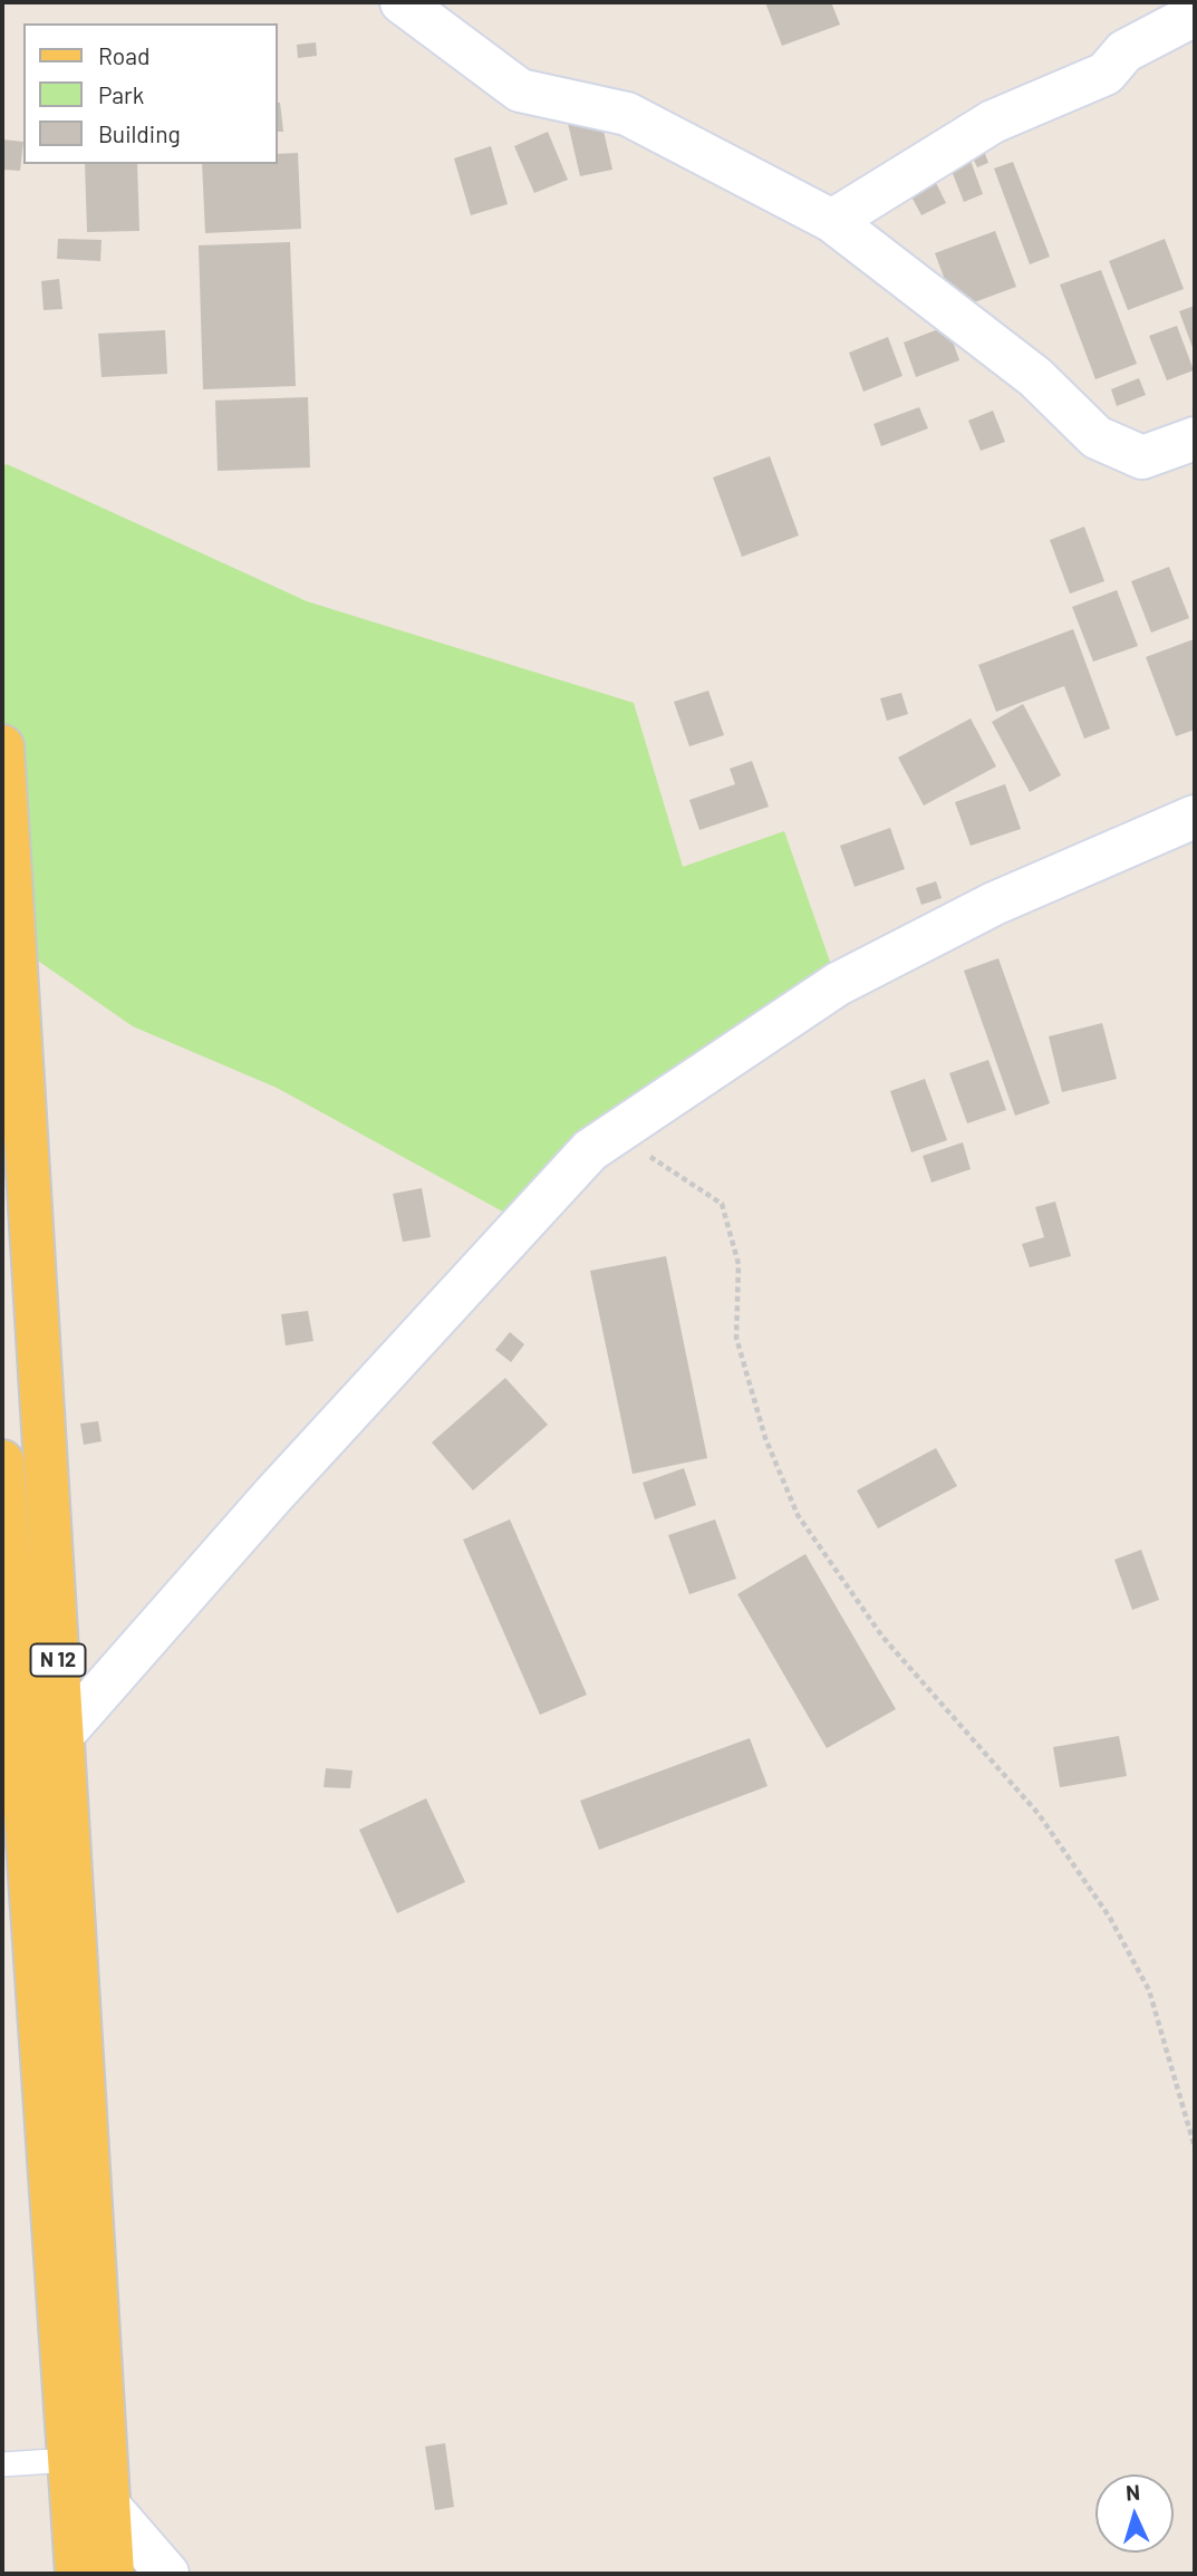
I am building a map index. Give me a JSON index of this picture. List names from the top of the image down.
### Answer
{
  "streets": {
    "main road": ["N 12"]
  },
  "legend": ["Road", "Park", "Building"],
  "north": "top"
}
